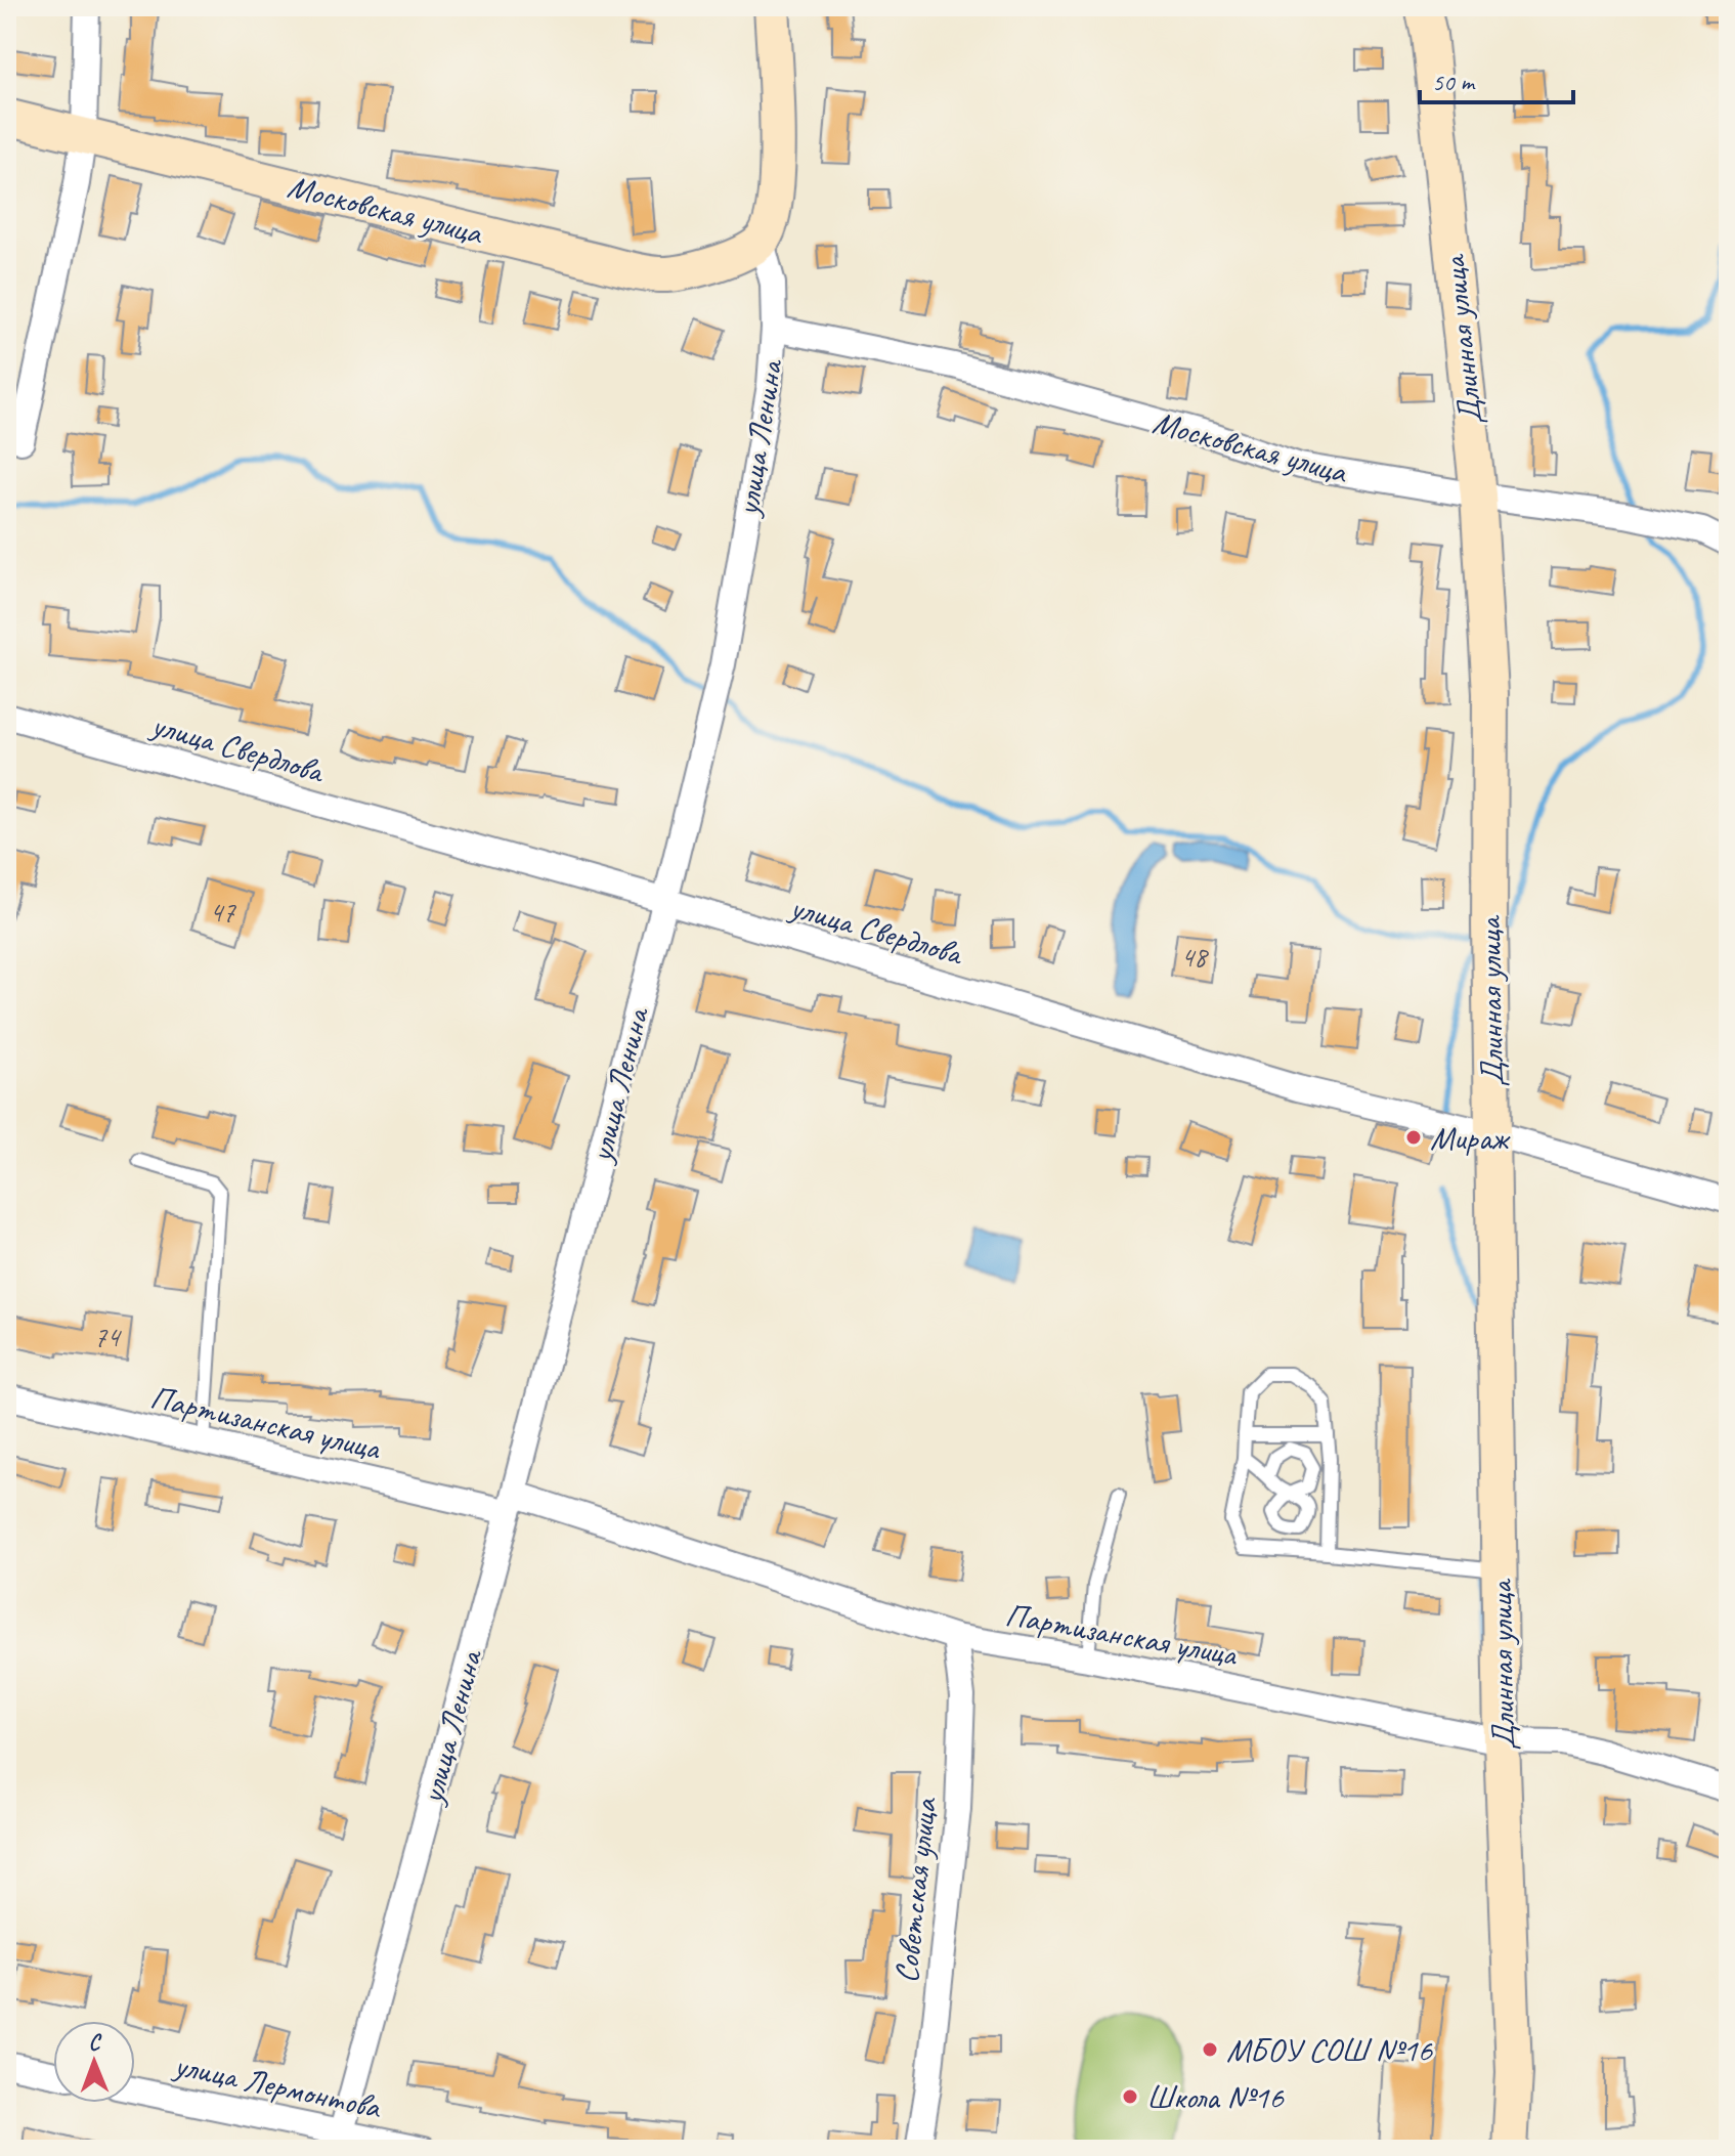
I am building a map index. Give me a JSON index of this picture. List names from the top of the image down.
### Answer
{
  "streets": {
    "main road": ["Московская улица", "Длинная улица"],
    "street": [
      "улица Ленина",
      "улица Свердлова",
      "Партизанская улица",
      "Советская улица",
      "улица Лермонтова"
    ]
  },
  "crossings": [
    ["Московская улица", "Длинная улица"],
    ["Московская улица", "улица Ленина"],
    ["Длинная улица", "улица Свердлова"],
    ["Длинная улица", "Партизанская улица"],
    ["улица Ленина", "улица Свердлова"],
    ["улица Ленина", "Партизанская улица"],
    ["улица Ленина", "улица Лермонтова"],
    ["Партизанская улица", "Советская улица"]
  ],
  "places": ["Мираж", "МБОУ СОШ №16", "Школа №16"],
  "house_numbers": ["47", "48", "74"],
  "scale_bar": "50 m",
  "north": "top"
}
